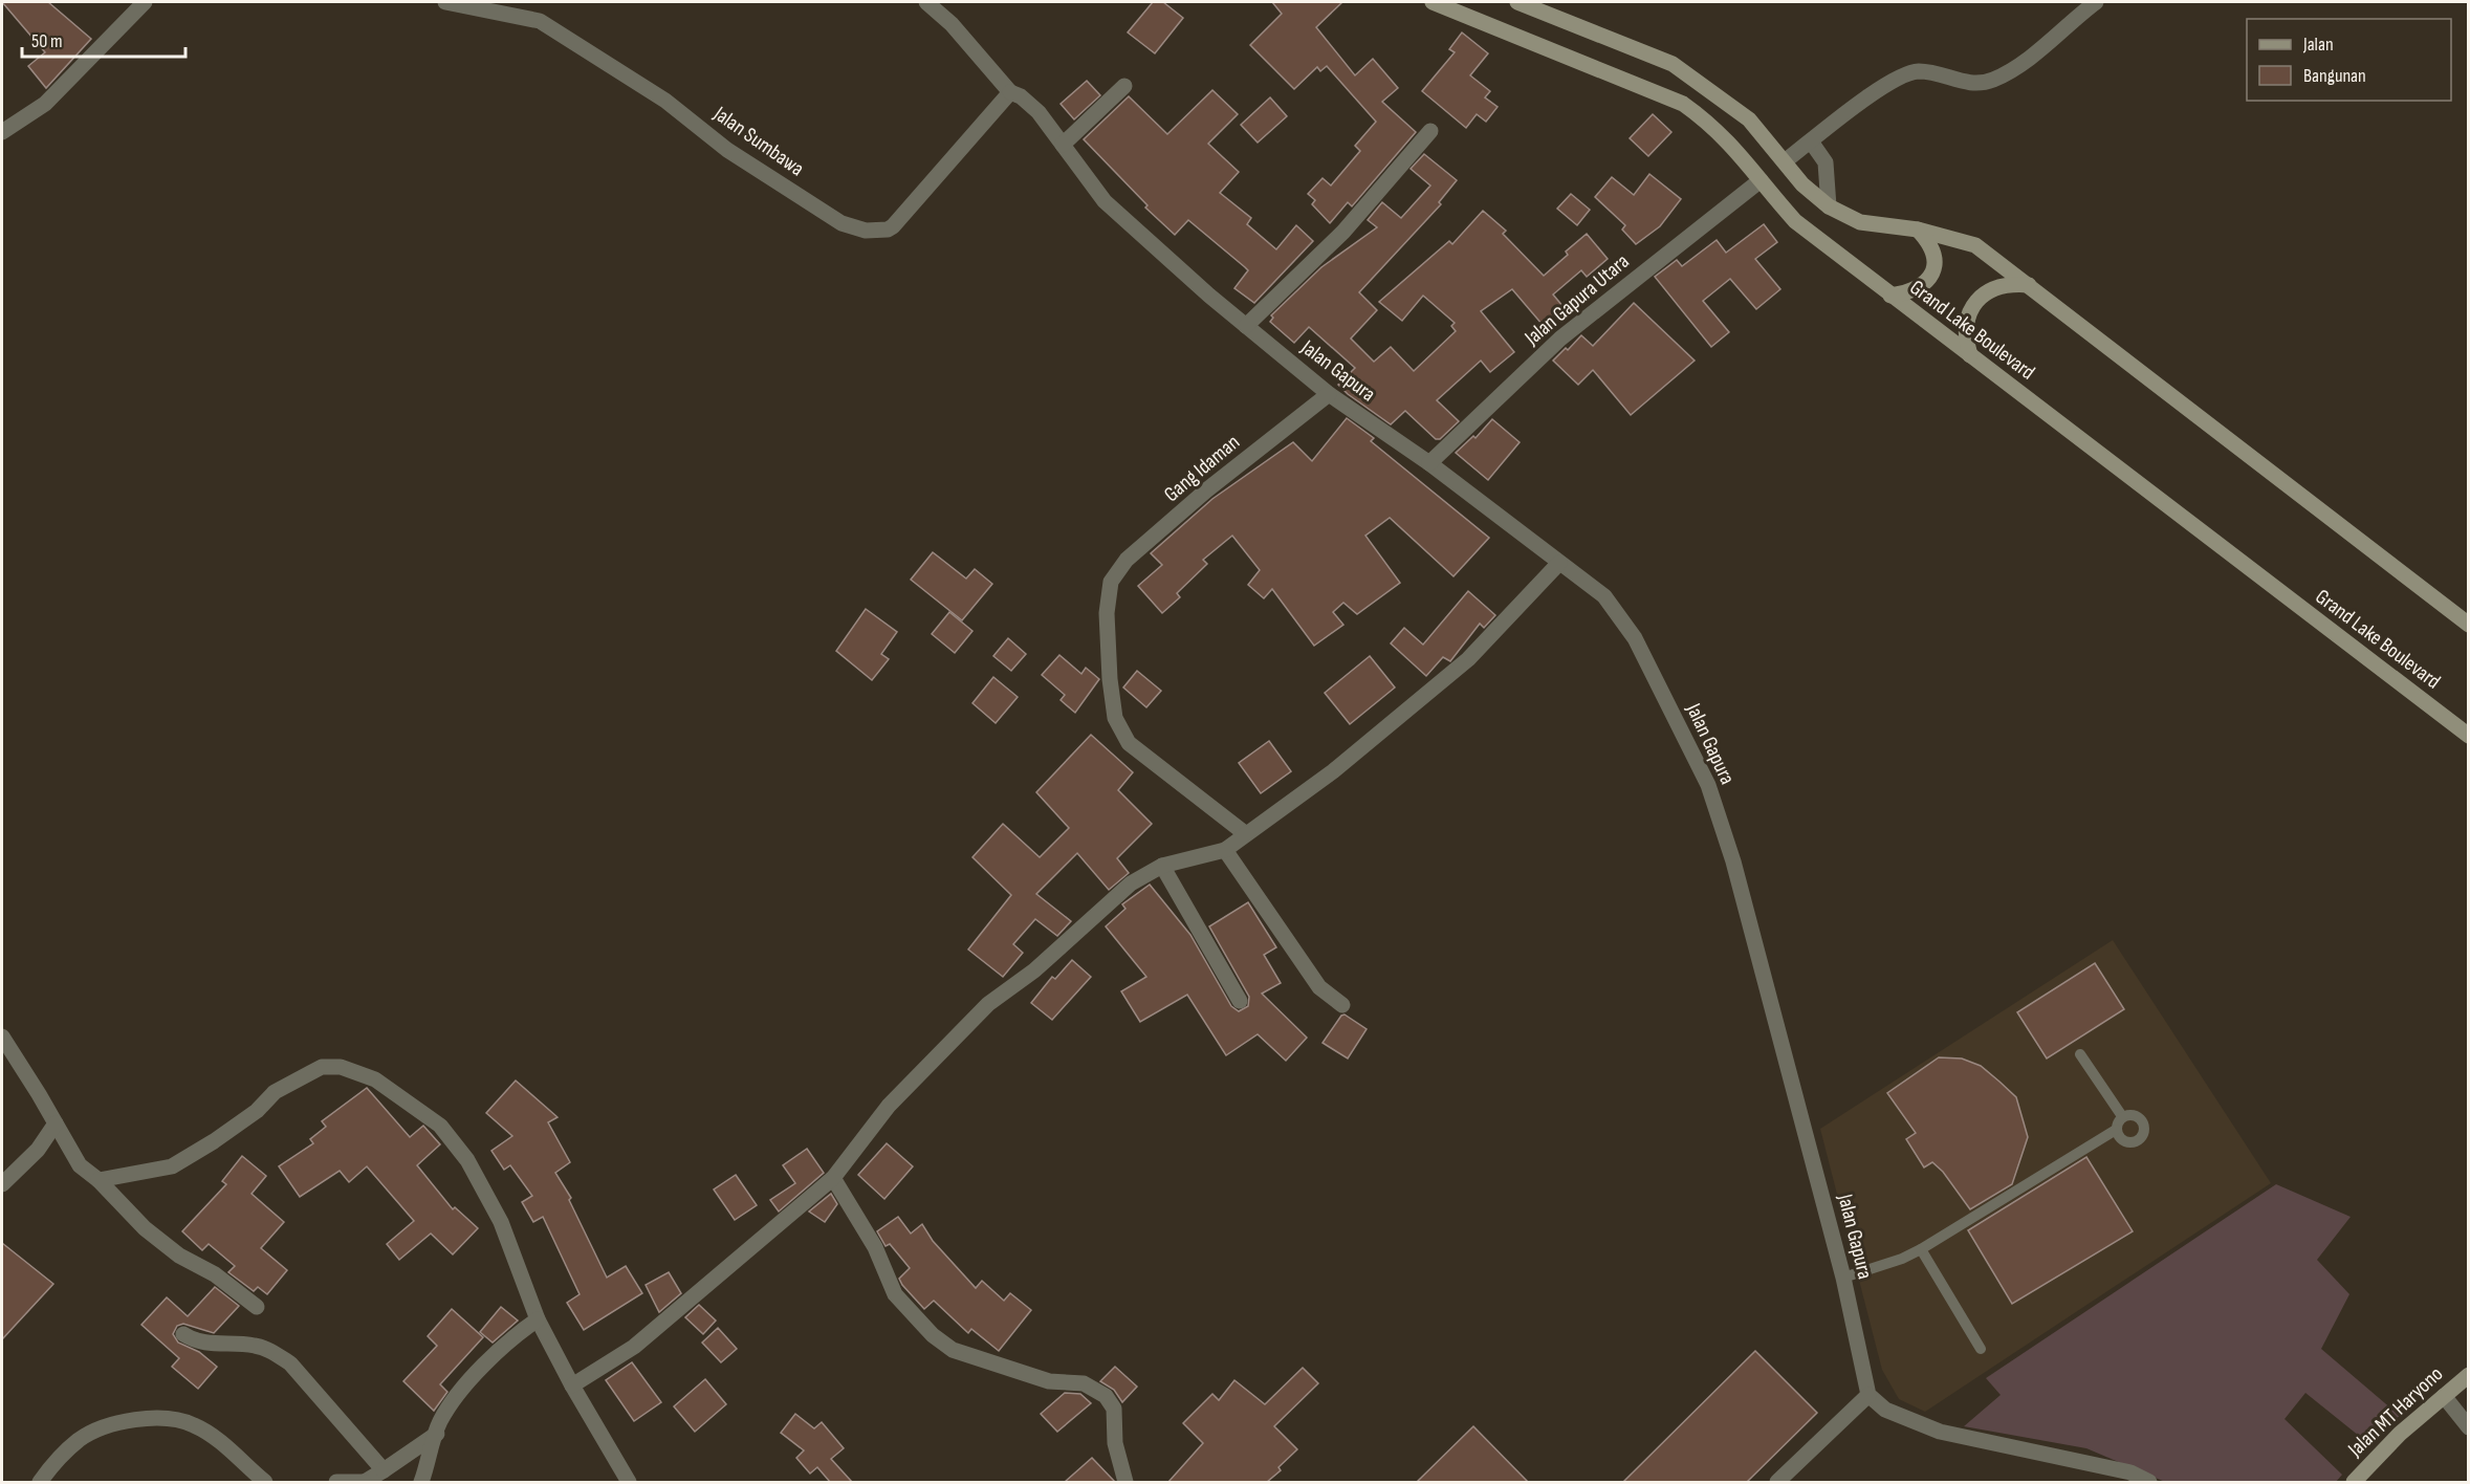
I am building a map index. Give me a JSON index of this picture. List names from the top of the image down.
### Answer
{
  "streets": {
    "street": [
      "Jalan Sumbawa",
      "Jalan Gapura Utara",
      "Grand Lake Boulevard",
      "Jalan Gapura",
      "Gang Idaman",
      "Jalan MT Haryono"
    ]
  },
  "crossings": [
    ["Jalan Sumbawa", "Jalan Gapura"],
    ["Jalan Gapura Utara", "Grand Lake Boulevard"],
    ["Jalan Gapura Utara", "Jalan Gapura"],
    ["Jalan Gapura", "Gang Idaman"]
  ],
  "legend": ["Jalan", "Bangunan"],
  "scale_bar": "50 m"
}
